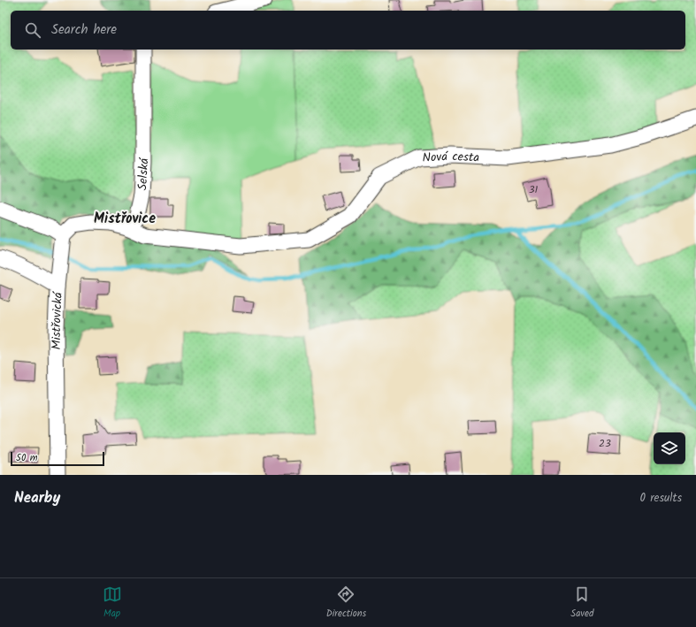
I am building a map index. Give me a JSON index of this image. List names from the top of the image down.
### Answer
{
  "streets": {
    "street": ["Nová cesta", "Selská", "Mistřovická"]
  },
  "crossings": [
    ["Nová cesta", "Selská"]
  ],
  "districts": ["Mistřovice"],
  "house_numbers": ["31", "23"],
  "scale_bar": "50 m",
  "page": {
    "search": "Search here",
    "scale": "50 m",
    "heading": ["Nearby", "0 results"],
    "nav": ["Map", "Directions", "Saved"]
  }
}
